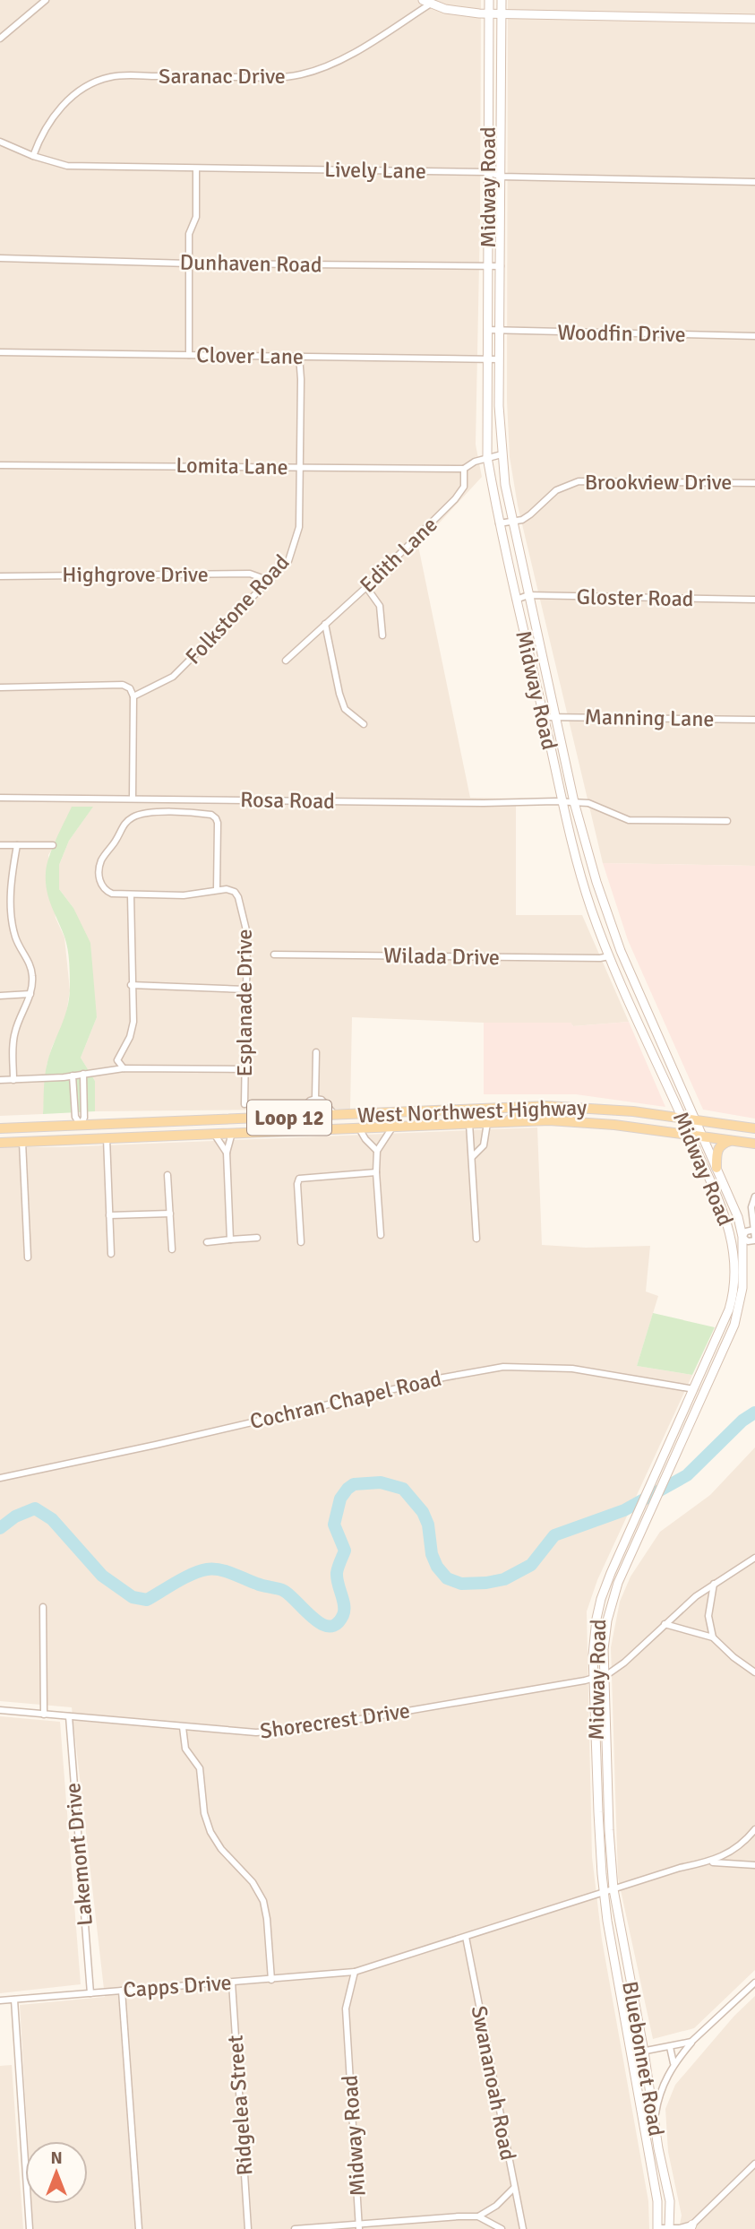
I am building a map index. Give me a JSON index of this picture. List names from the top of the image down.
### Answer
{
  "streets": {
    "main road": [
      "Midway Road",
      "West Northwest Highway",
      "Loop 12",
      "Bluebonnet Road"
    ],
    "street": [
      "Saranac Drive",
      "Lively Lane",
      "Dunhaven Road",
      "Woodfin Drive",
      "Clover Lane",
      "Lomita Lane",
      "Brookview Drive",
      "Edith Lane",
      "Highgrove Drive",
      "Gloster Road",
      "Folkstone Road",
      "Manning Lane",
      "Rosa Road",
      "Wilada Drive",
      "Esplanade Drive",
      "Cochran Chapel Road",
      "Shorecrest Drive",
      "Lakemont Drive",
      "Capps Drive",
      "Swananoah Road",
      "Ridgelea Street"
    ]
  },
  "crossings": [
    ["Saranac Drive", "Lively Lane"],
    ["Lively Lane", "Midway Road"],
    ["Midway Road", "Dunhaven Road"],
    ["Midway Road", "Woodfin Drive"],
    ["Midway Road", "Clover Lane"],
    ["Midway Road", "Brookview Drive"],
    ["Midway Road", "Gloster Road"],
    ["Midway Road", "Manning Lane"],
    ["Midway Road", "Rosa Road"],
    ["Midway Road", "Wilada Drive"],
    ["Midway Road", "West Northwest Highway"],
    ["Midway Road", "Cochran Chapel Road"],
    ["Midway Road", "Shorecrest Drive"],
    ["Midway Road", "Capps Drive"],
    ["Midway Road", "Bluebonnet Road"],
    ["Clover Lane", "Folkstone Road"],
    ["Lomita Lane", "Edith Lane"],
    ["Lomita Lane", "Folkstone Road"],
    ["Highgrove Drive", "Folkstone Road"],
    ["Shorecrest Drive", "Lakemont Drive"],
    ["Lakemont Drive", "Capps Drive"],
    ["Capps Drive", "Ridgelea Street"]
  ],
  "north": "top"
}
